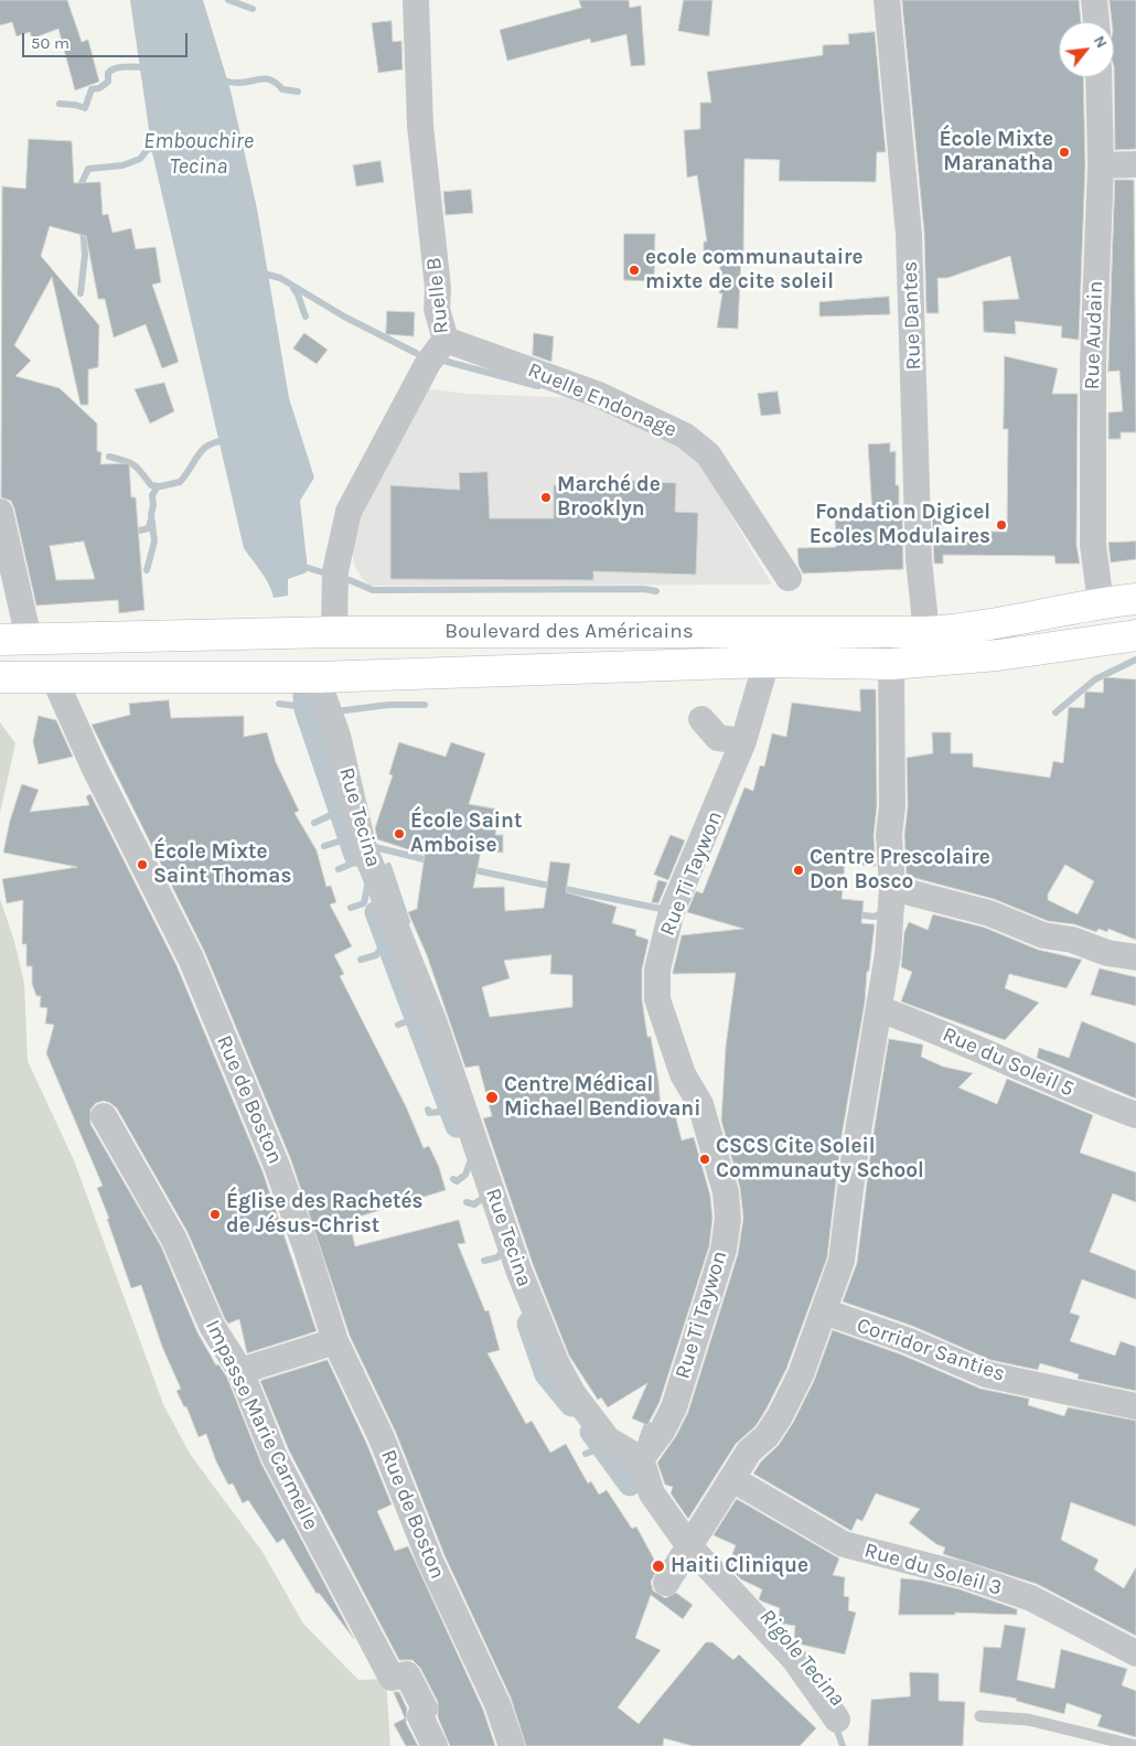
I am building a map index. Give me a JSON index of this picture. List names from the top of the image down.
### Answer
{
  "streets": {
    "main road": ["Boulevard des Américains"],
    "street": [
      "Ruelle B",
      "Rue Dantes",
      "Rue Audain",
      "Ruelle Endonage",
      "Rue Tecina",
      "Rue Ti Taywon",
      "Rue du Soleil 5",
      "Rue de Boston",
      "Corridor Santies",
      "Impasse Marie Carmelle",
      "Rue du Soleil 3"
    ]
  },
  "crossings": [
    ["Ruelle B", "Ruelle Endonage"],
    ["Ruelle B", "Boulevard des Américains"],
    ["Rue Dantes", "Boulevard des Américains"],
    ["Rue Audain", "Boulevard des Américains"],
    ["Boulevard des Américains", "Rue Tecina"],
    ["Boulevard des Américains", "Rue Ti Taywon"],
    ["Boulevard des Américains", "Rue de Boston"],
    ["Rue Tecina", "Rue Ti Taywon"]
  ],
  "water": ["Embouchire Tecina", "Rigole Tecina"],
  "places": [
    "École Mixte Maranatha",
    "ecole communautaire mixte de cite soleil",
    "Marché de Brooklyn",
    "Fondation Digicel Ecoles Modulaires",
    "École Saint Amboise",
    "École Mixte Saint Thomas",
    "Centre Prescolaire Don Bosco",
    "Centre Médical Michael Bendiovani",
    "CSCS Cite Soleil Communauty School",
    "Église des Rachetés de Jésus-Christ",
    "Haiti Clinique"
  ],
  "scale_bar": "50 m",
  "north": "top right"
}
